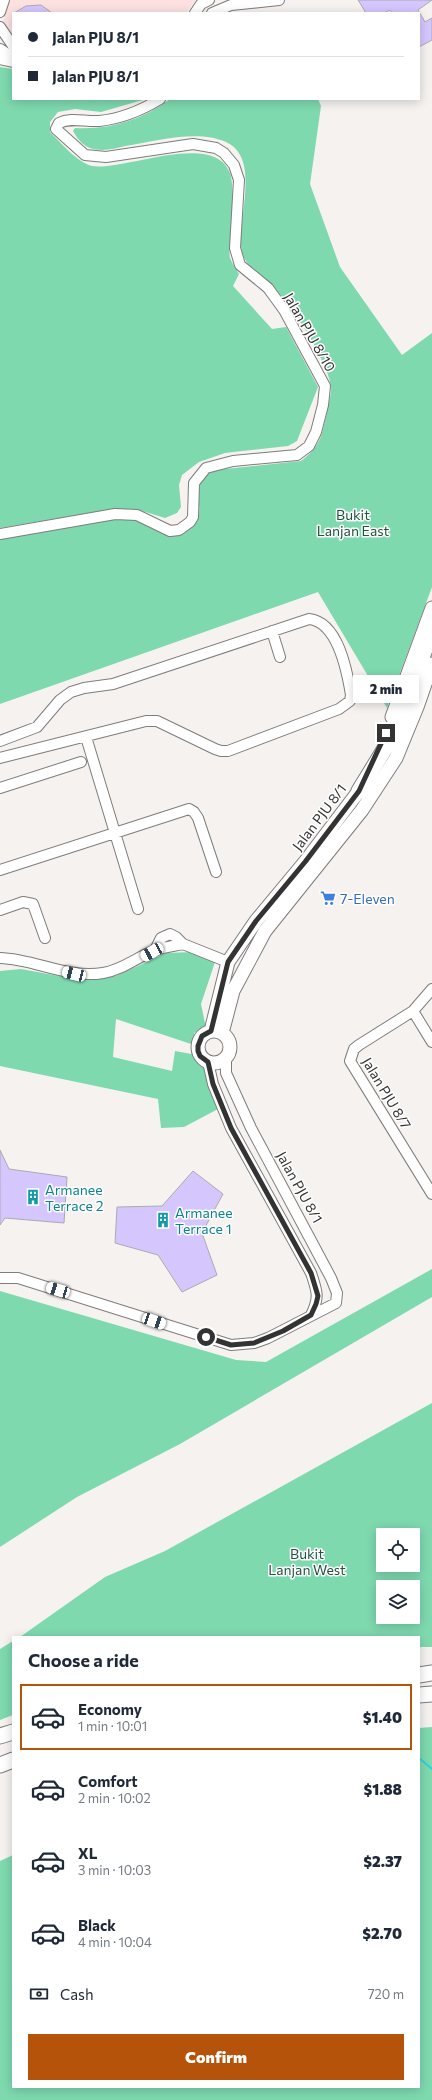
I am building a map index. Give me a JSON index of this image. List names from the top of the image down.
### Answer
{
  "streets": {
    "main road": ["Jalan PJU 8/1"],
    "street": ["Jalan PJU 8/10", "Jalan PJU 8/7"]
  },
  "parks": ["Bukit Lanjan East", "Bukit Lanjan West"],
  "places": {
    "supermarket": ["7-Eleven"],
    "building": ["Armanee Terrace 2", "Armanee Terrace 1"]
  },
  "page": {
    "banner": ["Jalan PJU 8/1", "Jalan PJU 8/1"],
    "bubble": "2 min",
    "heading": "Choose a ride",
    "list": [
      {
        "name": "Economy",
        "note": "1 min · 10:01",
        "value": "$1.40"
      },
      {
        "name": "Comfort",
        "note": "2 min · 10:02",
        "value": "$1.88"
      },
      {
        "name": "XL",
        "note": "3 min · 10:03",
        "value": "$2.37"
      },
      {
        "name": "Black",
        "note": "4 min · 10:04",
        "value": "$2.70"
      }
    ],
    "pay": ["Cash", "720 m"],
    "buttons": "Confirm"
  }
}
